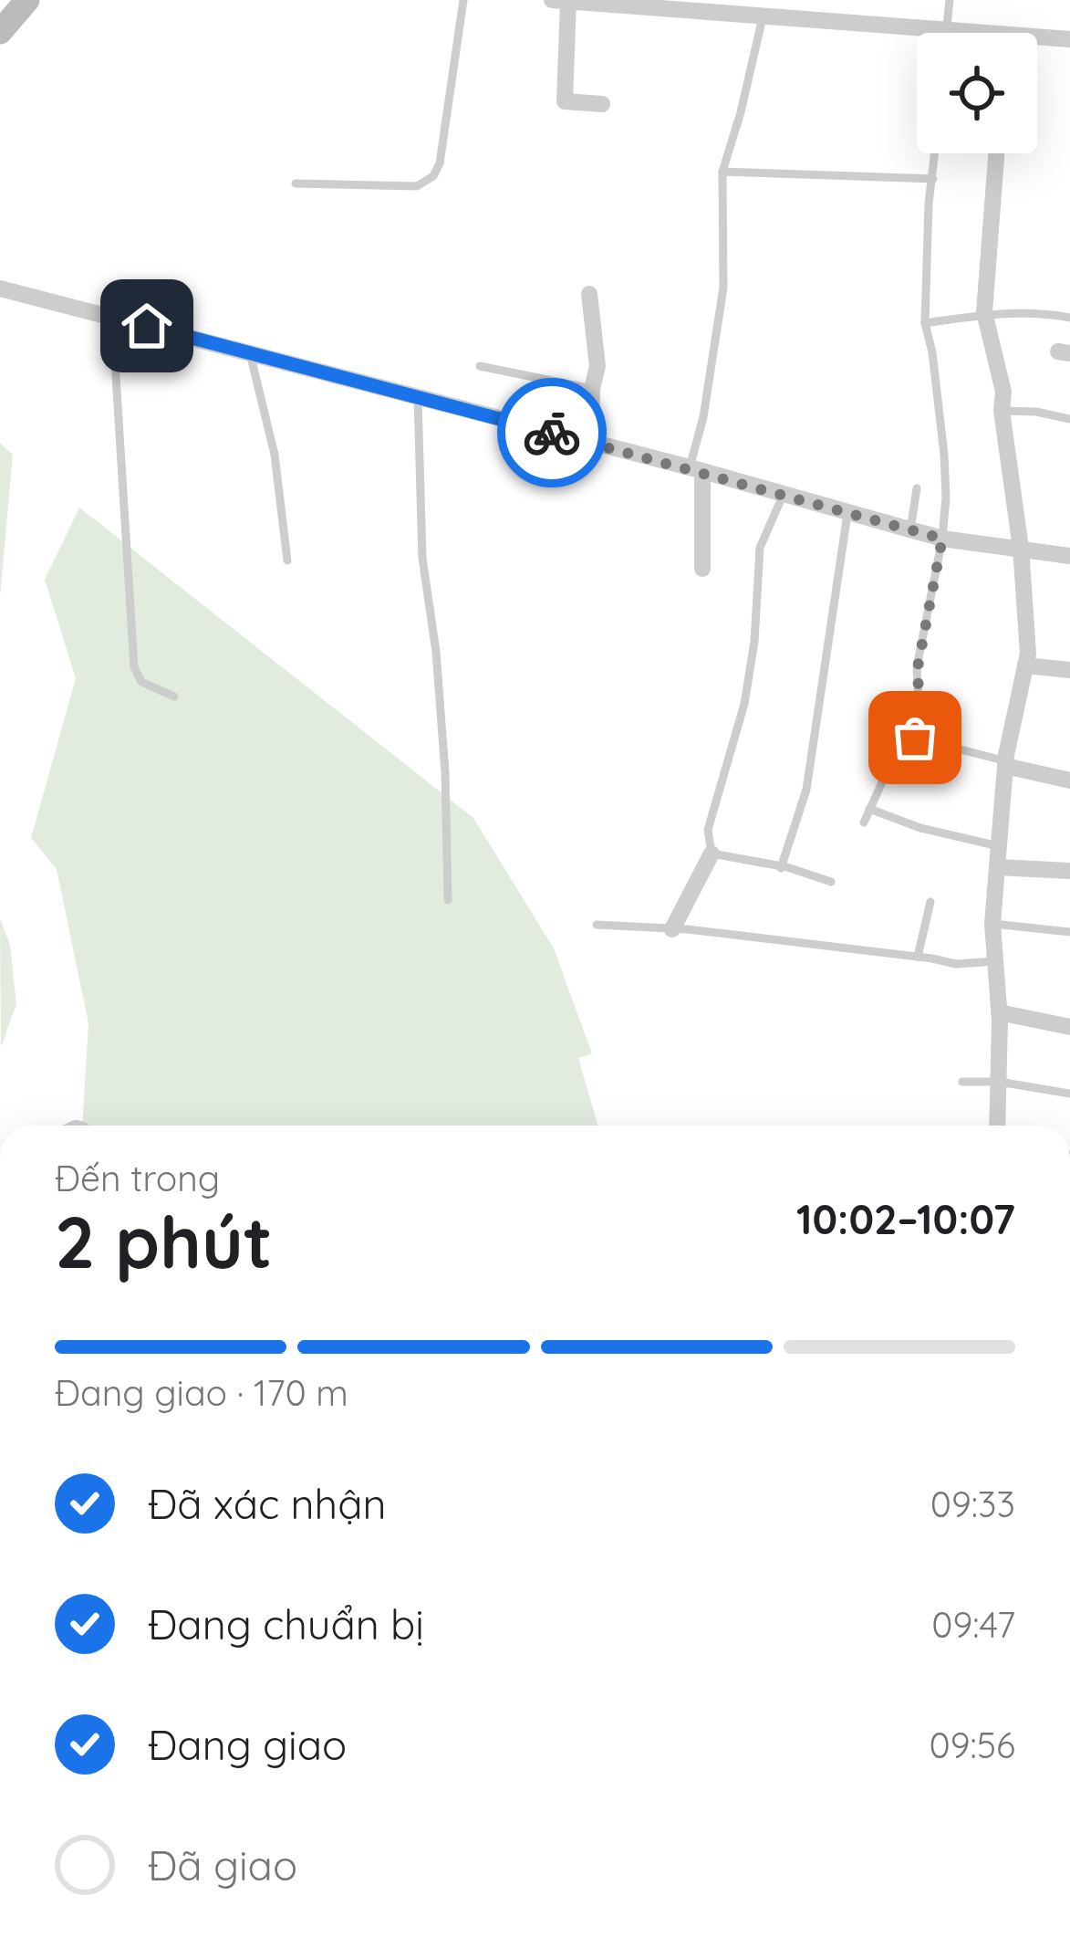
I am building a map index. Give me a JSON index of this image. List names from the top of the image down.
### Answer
{
  "page": {
    "heading": ["2 phút", "Đến trong", "10:02–10:07"],
    "bar": "Đang giao · 170 m",
    "list": [
      ["Đã xác nhận", "09:33"],
      ["Đang chuẩn bị", "09:47"],
      ["Đang giao", "09:56"],
      "Đã giao"
    ]
  }
}
